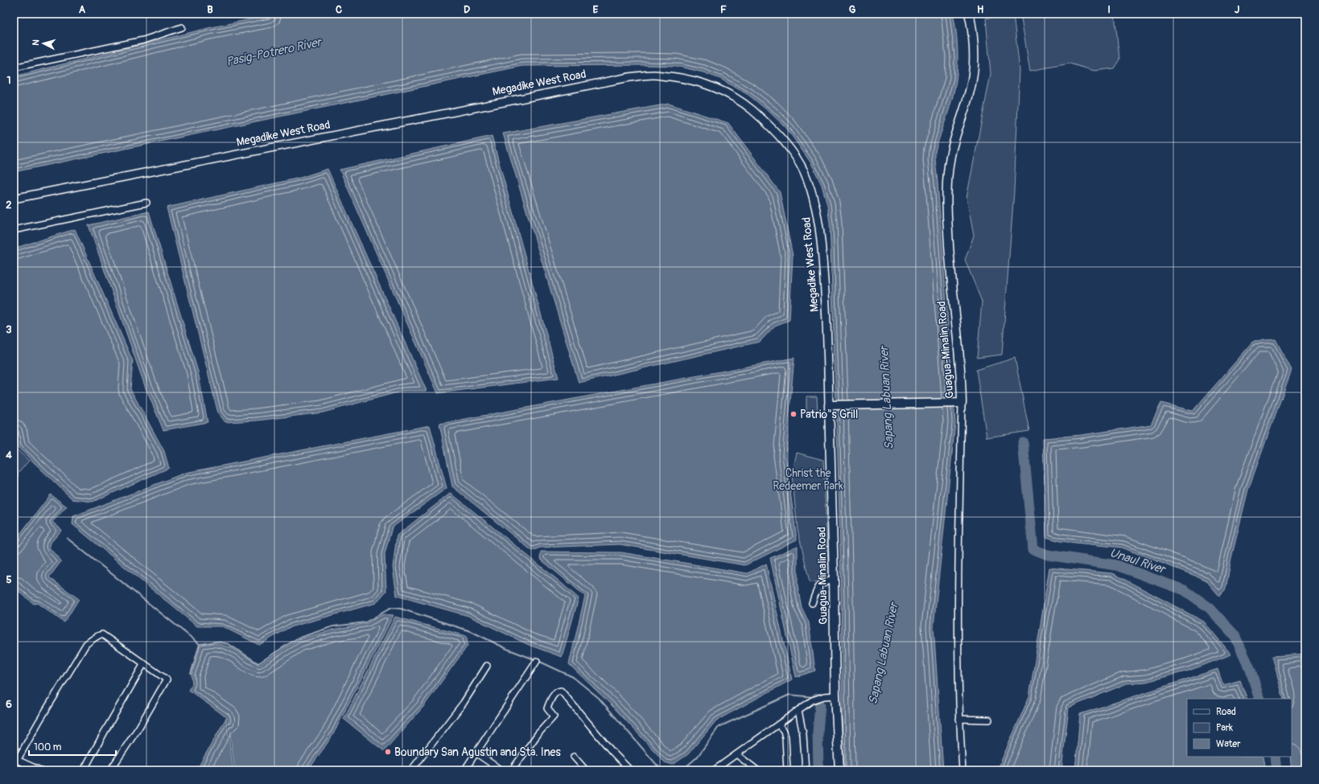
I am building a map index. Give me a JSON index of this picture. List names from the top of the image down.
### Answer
{
  "streets": {
    "main road": ["Guagua-Minalin Road"],
    "street": ["Megadike West Road"]
  },
  "crossings": [
    ["Megadike West Road", "Guagua-Minalin Road"]
  ],
  "water": ["Pasig-Potrero River", "Sapang Labuan River", "Unaul River"],
  "parks": ["Christ the Redeemer Park"],
  "places": ["Patrio\"s Grill", "Boundary San Agustin and Sta. Ines"],
  "legend": ["Road", "Park", "Water"],
  "scale_bar": "100 m",
  "north": "left",
  "grid": {
    "columns": [
      "A",
      "B",
      "C",
      "D",
      "E",
      "F",
      "G",
      "H",
      "I",
      "J"
    ],
    "rows": [
      "1",
      "2",
      "3",
      "4",
      "5",
      "6"
    ]
  }
}
